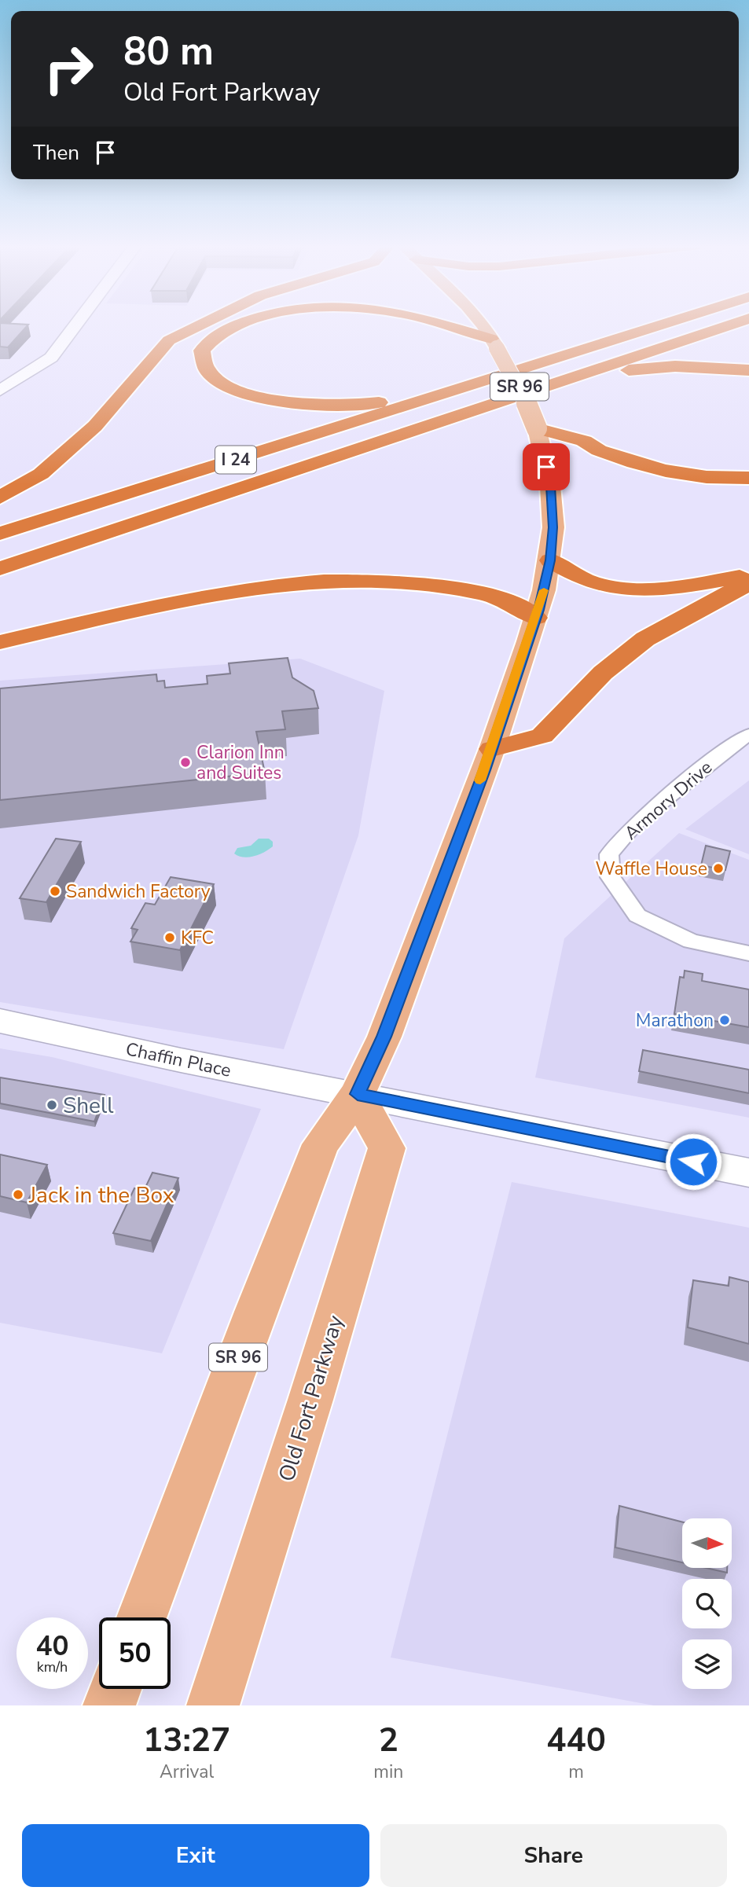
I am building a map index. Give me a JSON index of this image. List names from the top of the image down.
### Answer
{
  "streets": {
    "highway": ["I 24"],
    "main road": ["SR 96", "Old Fort Parkway"],
    "street": ["Armory Drive", "Chaffin Place"]
  },
  "crossings": [
    ["SR 96", "Chaffin Place"],
    ["SR 96", "Old Fort Parkway"],
    ["Chaffin Place", "Old Fort Parkway"]
  ],
  "places": [
    "Clarion Inn and Suites",
    "Waffle House",
    "Sandwich Factory",
    "KFC",
    "Marathon",
    "Shell",
    "Jack in the Box"
  ],
  "north": "right",
  "page": {
    "turn": ["80 m", "Old Fort Parkway"],
    "then": "Then",
    "speed": "40 km/h",
    "limit": "50",
    "eta": [
      "13:27",
      "Arrival",
      "2",
      "min",
      "440",
      "m"
    ],
    "buttons": ["Exit", "Share"]
  }
}
